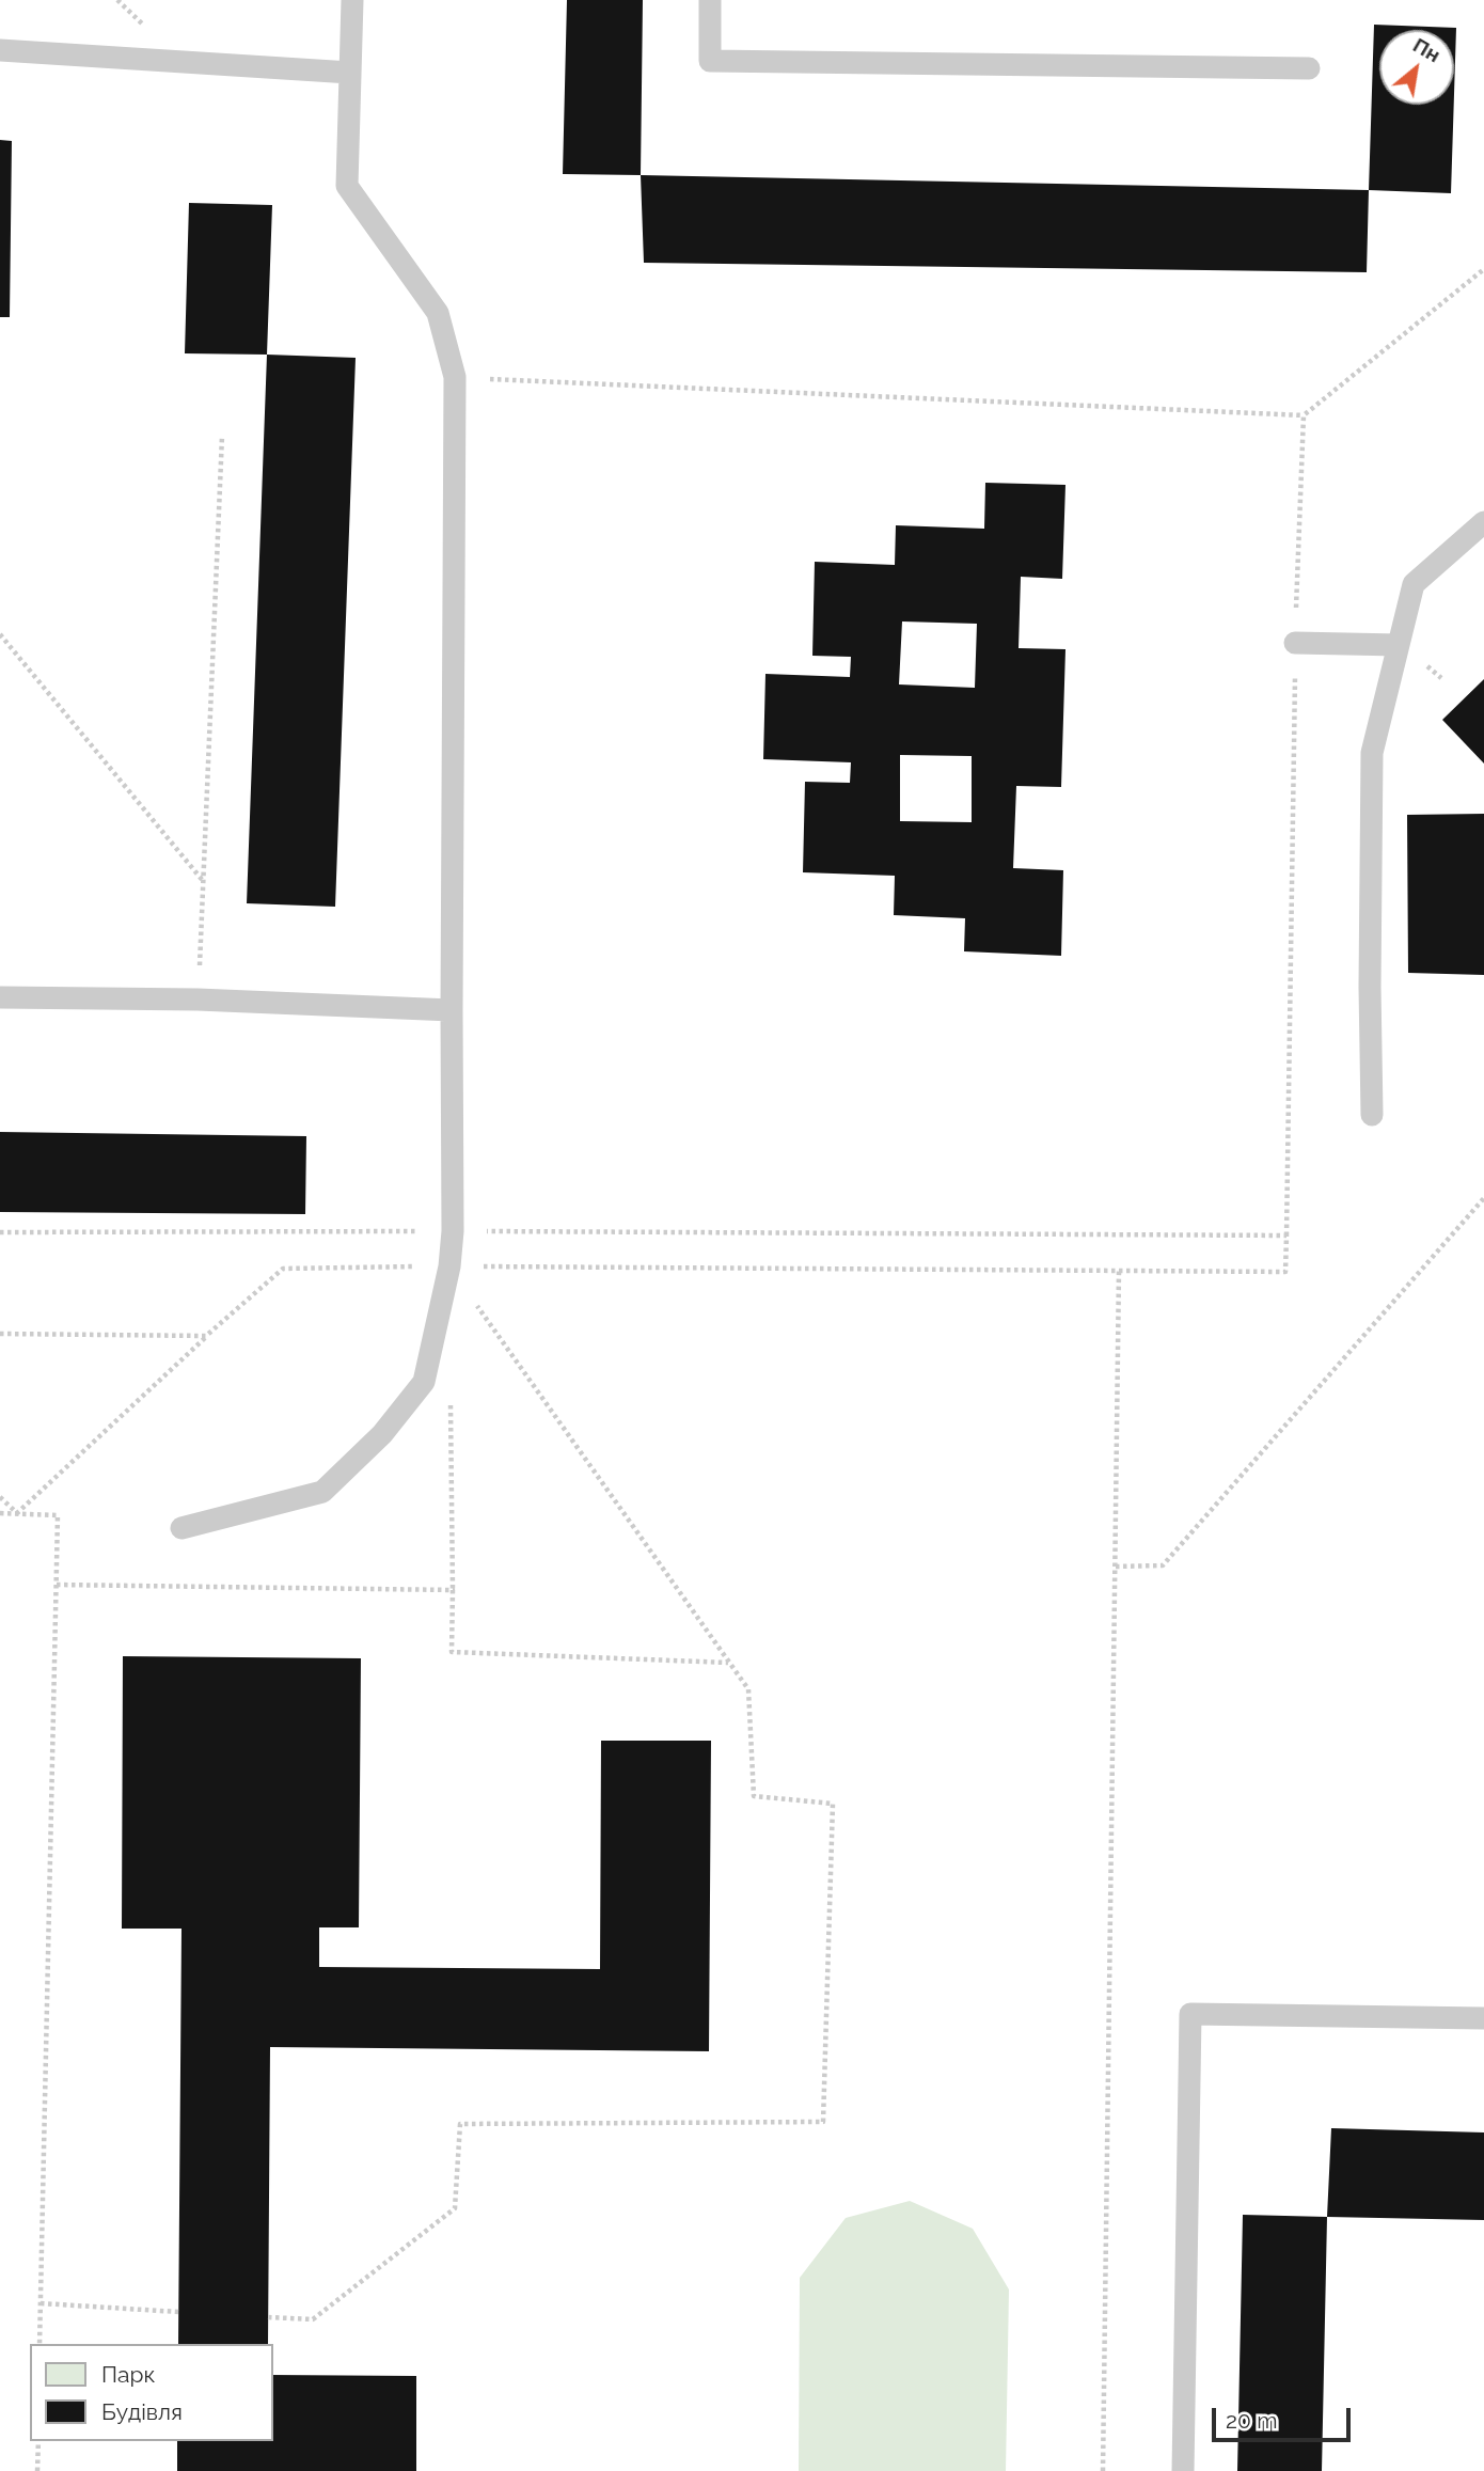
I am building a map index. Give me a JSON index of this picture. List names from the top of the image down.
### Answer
{
  "legend": ["Парк", "Будівля"],
  "scale_bar": "20 m",
  "north": "top right"
}
